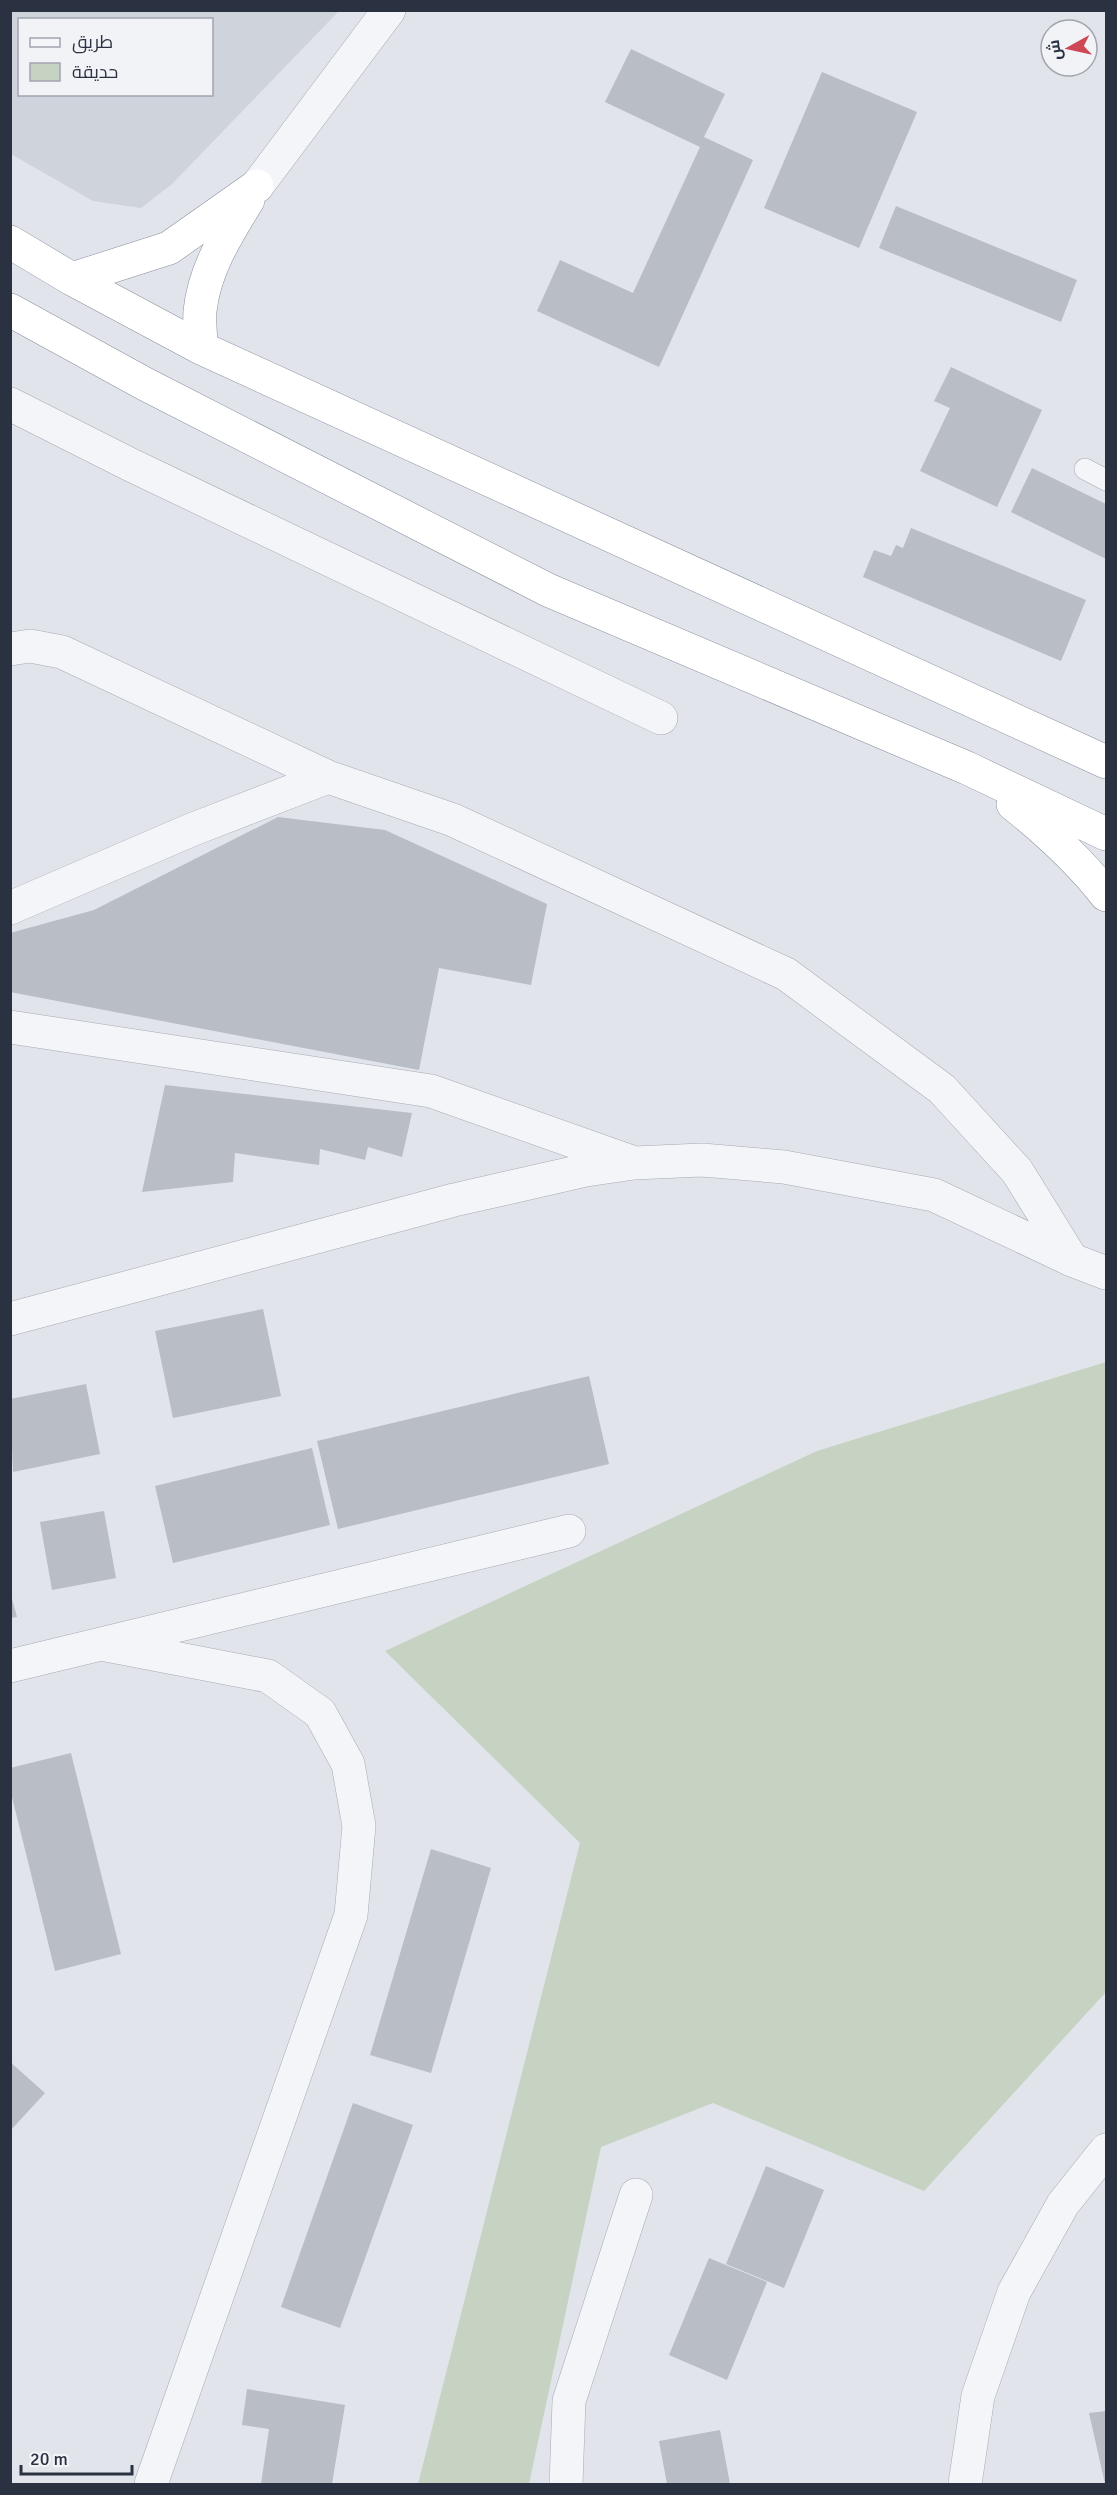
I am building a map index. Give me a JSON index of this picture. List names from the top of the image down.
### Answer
{
  "legend": ["طريق", "حديقة"],
  "scale_bar": "20 m",
  "north": "left"
}
